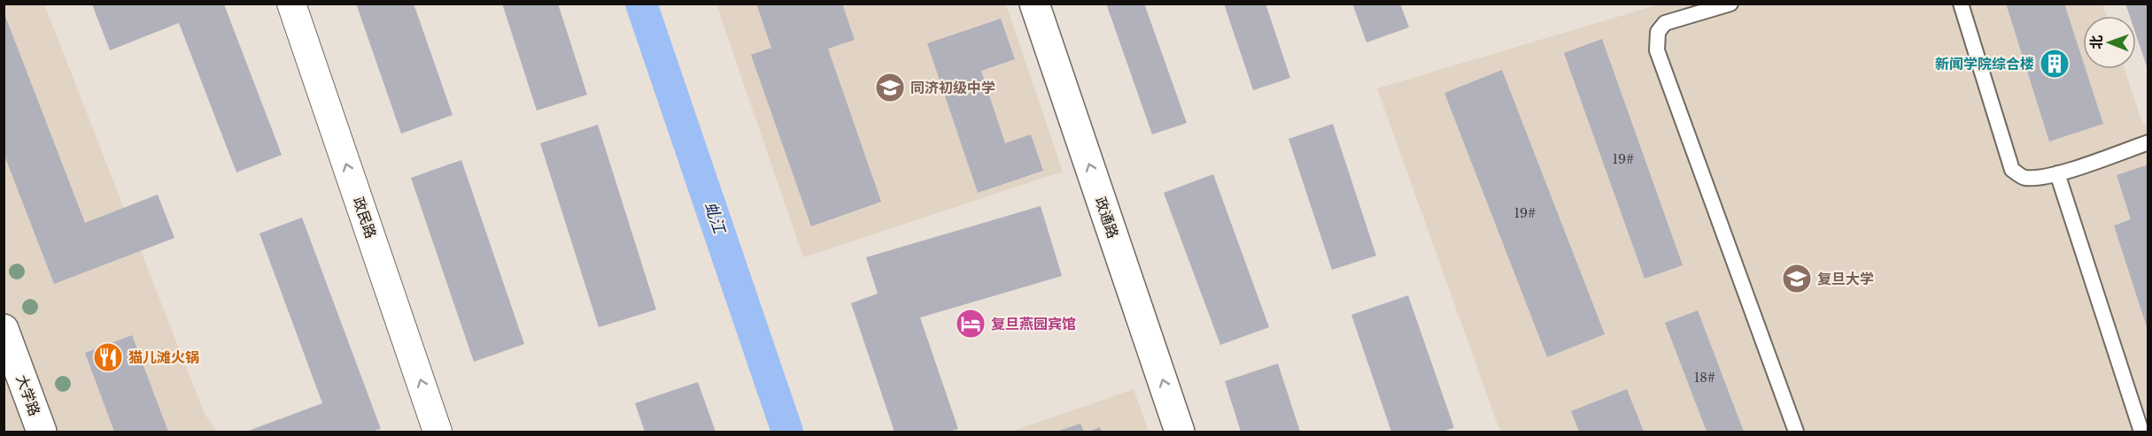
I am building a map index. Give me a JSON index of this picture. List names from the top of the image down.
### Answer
{
  "streets": {
    "street": ["政民路", "政通路", "大学路"]
  },
  "one_way": ["政民路", "政通路"],
  "water": ["虬江"],
  "places": {
    "building": ["新闻学院综合楼"],
    "school or university": ["同济初级中学", "复旦大学"],
    "hotel": ["复旦燕园宾馆"],
    "restaurant": ["猫儿滩火锅"]
  },
  "house_numbers": ["19#", "19#", "18#"],
  "north": "left"
}
